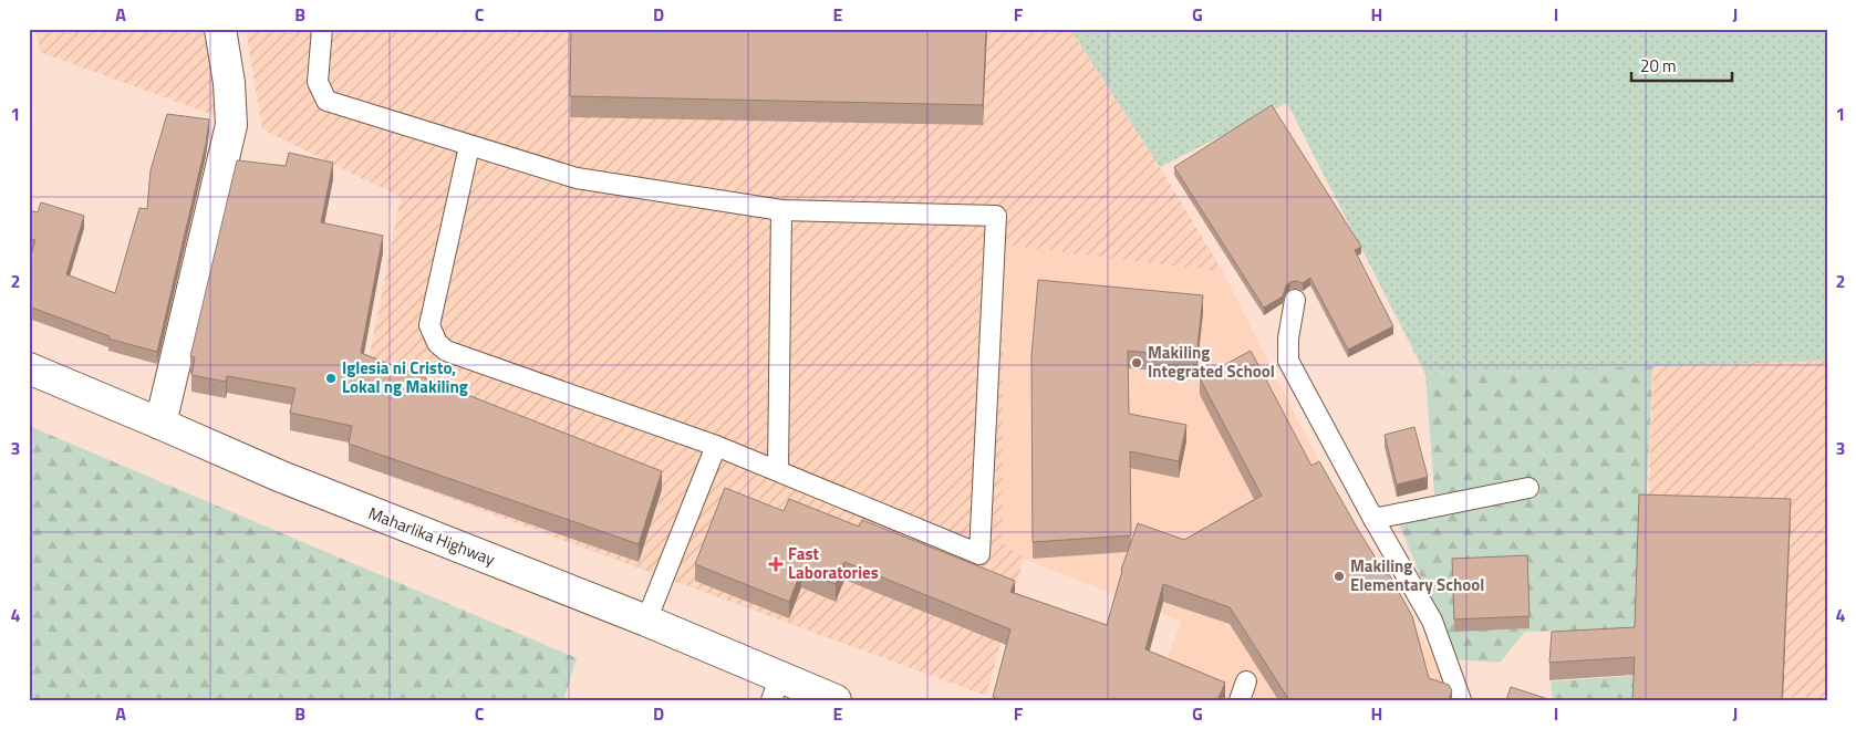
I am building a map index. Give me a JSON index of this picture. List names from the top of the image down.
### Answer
{
  "streets": {
    "main road": ["Maharlika Highway"]
  },
  "places": {
    "other": ["Makiling Integrated School", "Iglesia ni Cristo, Lokal ng Makiling", "Makiling Elementary School"],
    "health": ["Fast Laboratories"]
  },
  "scale_bar": "20 m",
  "grid": {
    "columns": [
      "A",
      "B",
      "C",
      "D",
      "E",
      "F",
      "G",
      "H",
      "I",
      "J"
    ],
    "rows": [
      "1",
      "2",
      "3",
      "4"
    ]
  }
}
